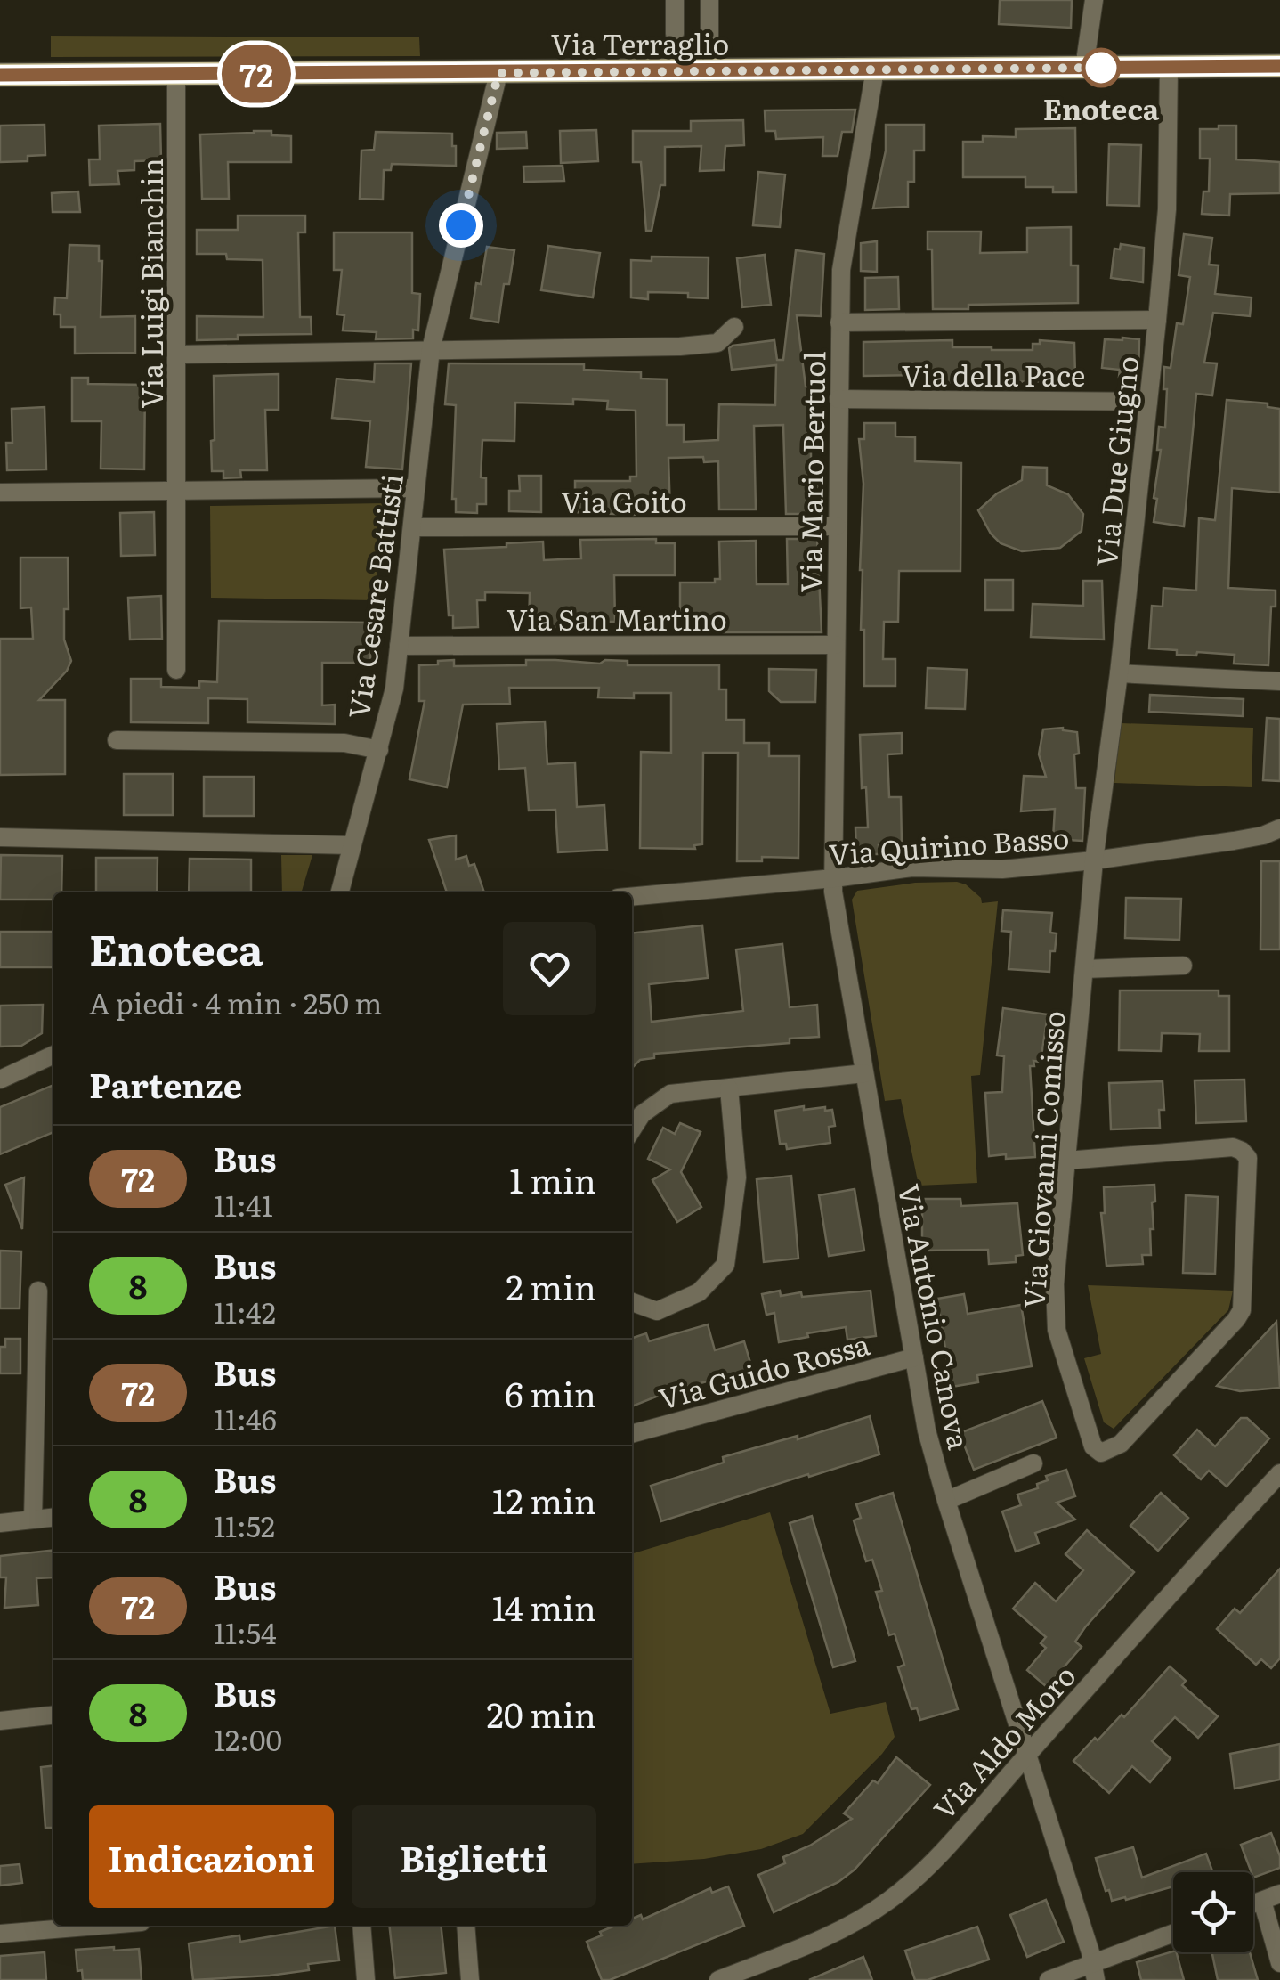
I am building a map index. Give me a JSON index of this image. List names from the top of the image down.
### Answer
{
  "streets": {
    "main road": ["Via Terraglio"],
    "street": [
      "Via Luigi Bianchin",
      "Via della Pace",
      "Via Due Giugno",
      "Via Mario Bertuol",
      "Via Goito",
      "Via Cesare Battisti",
      "Via San Martino",
      "Via Quirino Basso",
      "Via Giovanni Comisso",
      "Via Antonio Canova",
      "Via Guido Rossa",
      "Via Aldo Moro"
    ]
  },
  "crossings": [
    ["Via Terraglio", "Via Luigi Bianchin"],
    ["Via Terraglio", "Via Due Giugno"],
    ["Via Terraglio", "Via Mario Bertuol"],
    ["Via Terraglio", "Via Cesare Battisti"],
    ["Via della Pace", "Via Due Giugno"],
    ["Via della Pace", "Via Mario Bertuol"],
    ["Via Due Giugno", "Via Quirino Basso"],
    ["Via Due Giugno", "Via Giovanni Comisso"],
    ["Via Mario Bertuol", "Via Goito"],
    ["Via Mario Bertuol", "Via San Martino"],
    ["Via Mario Bertuol", "Via Quirino Basso"],
    ["Via Mario Bertuol", "Via Antonio Canova"],
    ["Via Goito", "Via Cesare Battisti"],
    ["Via Cesare Battisti", "Via San Martino"],
    ["Via Quirino Basso", "Via Giovanni Comisso"],
    ["Via Quirino Basso", "Via Antonio Canova"],
    ["Via Antonio Canova", "Via Guido Rossa"],
    ["Via Antonio Canova", "Via Aldo Moro"]
  ],
  "places": ["Enoteca"],
  "lines": ["bus line 72"],
  "page": {
    "on_map": "72",
    "heading": [
      ["Enoteca", "A piedi · 4 min · 250 m"],
      "Partenze"
    ],
    "list": [
      {
        "mark": "72",
        "name": "Bus",
        "note": "11:41",
        "value": "1 min"
      },
      {
        "mark": "8",
        "name": "Bus",
        "note": "11:42",
        "value": "2 min"
      },
      {
        "mark": "72",
        "name": "Bus",
        "note": "11:46",
        "value": "6 min"
      },
      {
        "mark": "8",
        "name": "Bus",
        "note": "11:52",
        "value": "12 min"
      },
      {
        "mark": "72",
        "name": "Bus",
        "note": "11:54",
        "value": "14 min"
      },
      {
        "mark": "8",
        "name": "Bus",
        "note": "12:00",
        "value": "20 min"
      }
    ],
    "buttons": ["Indicazioni", "Biglietti"]
  }
}
